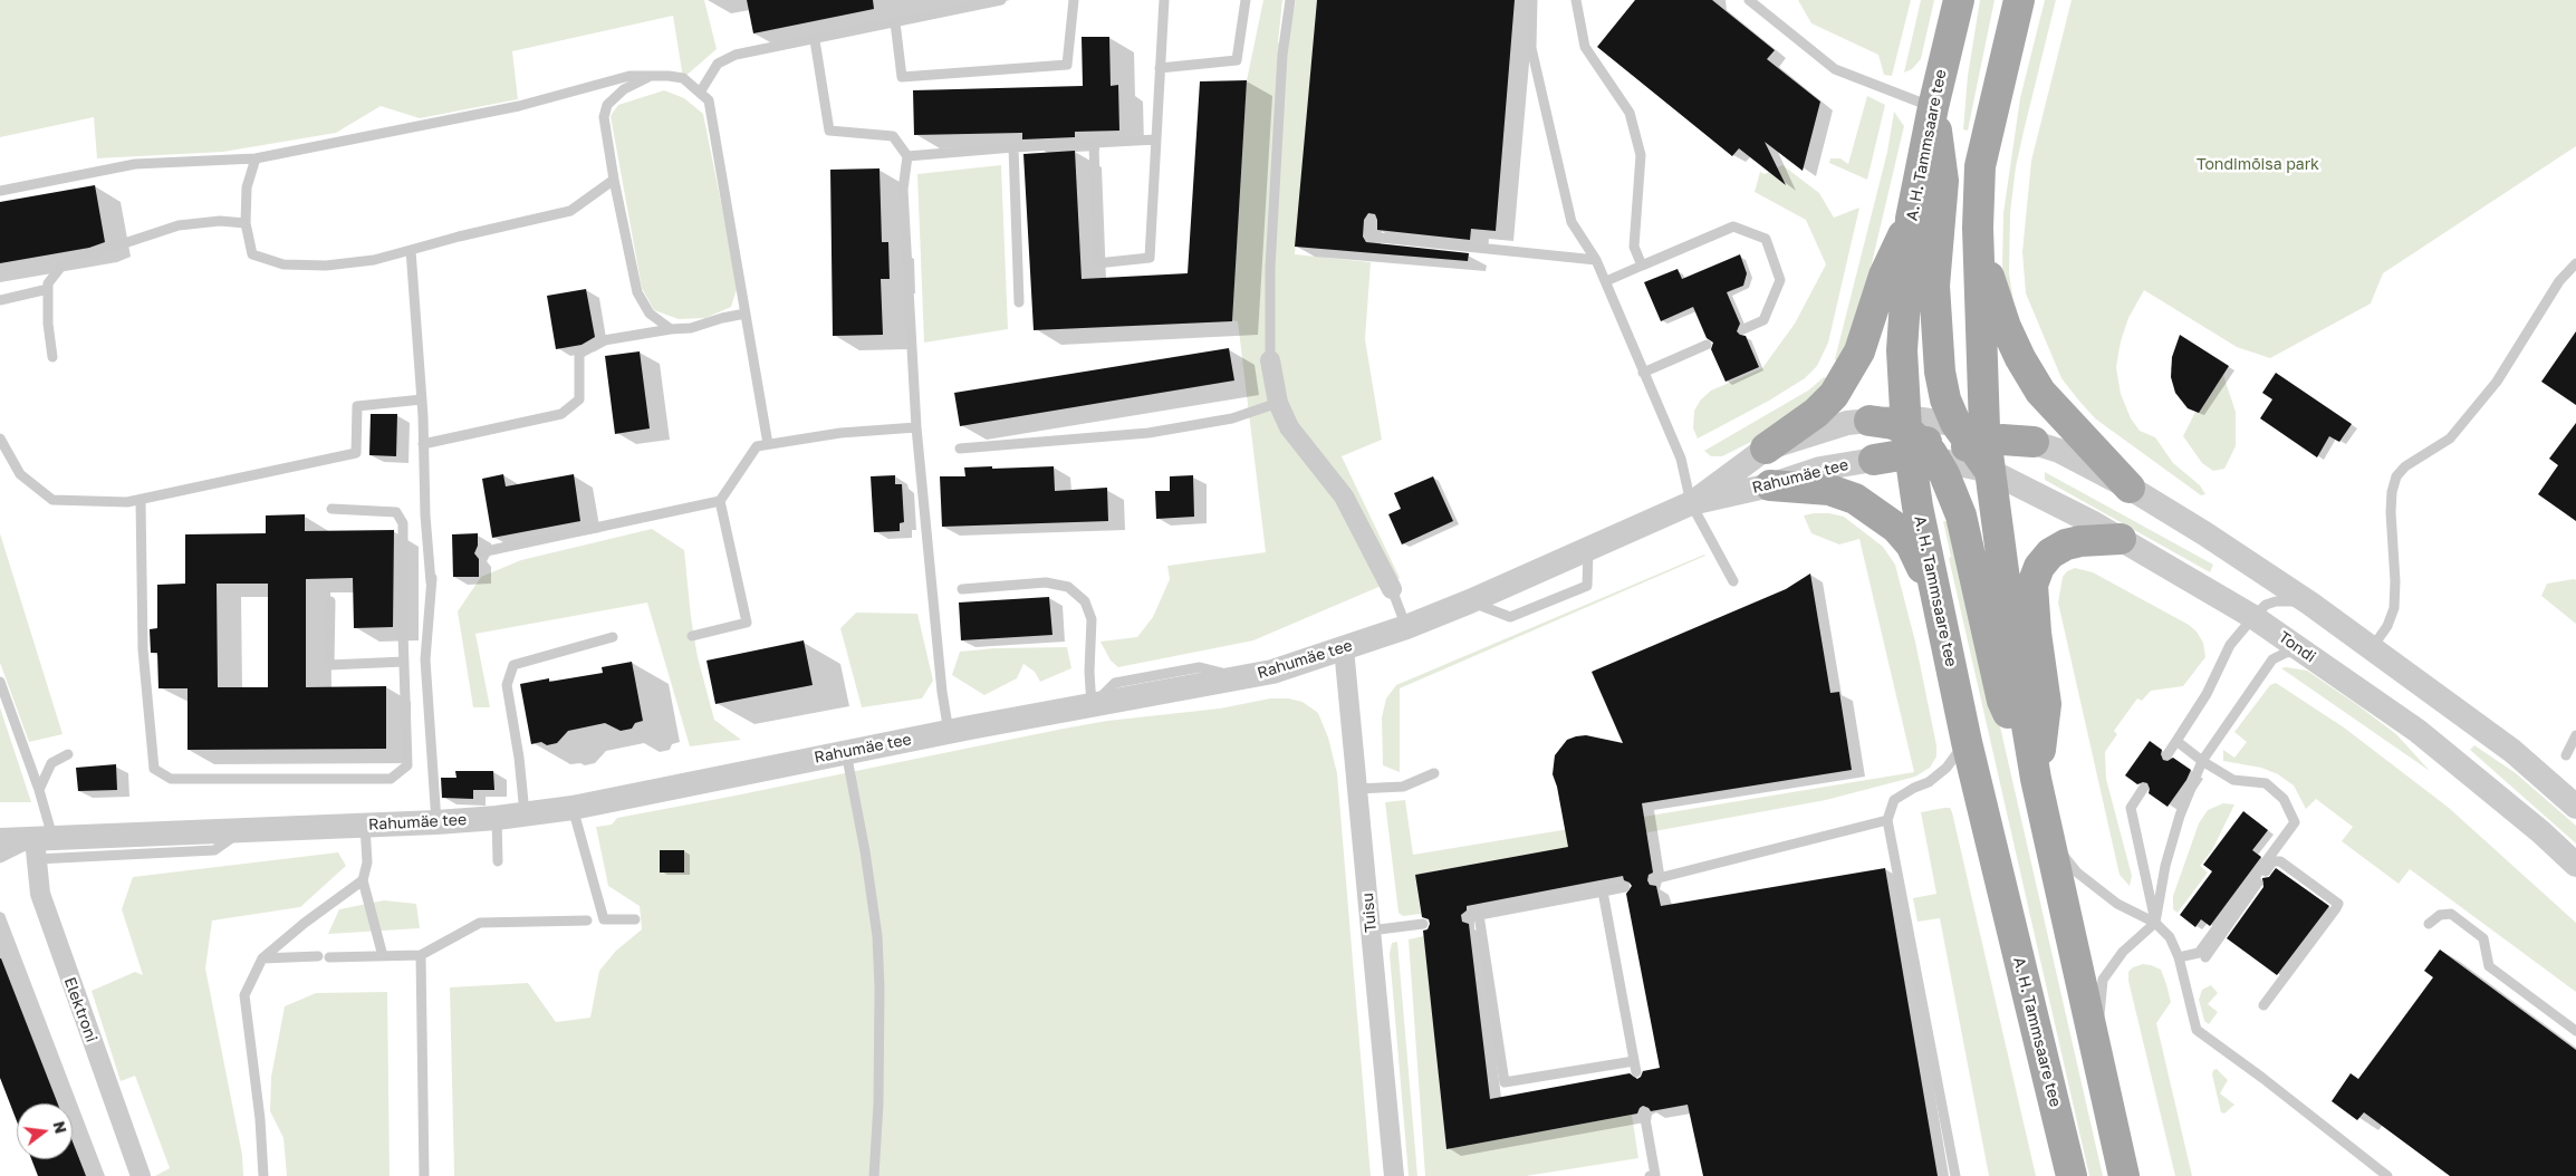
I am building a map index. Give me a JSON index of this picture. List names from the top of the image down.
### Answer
{
  "streets": {
    "main road": ["A. H. Tammsaare tee"],
    "street": [
      "Rahumäe tee",
      "Tondi",
      "Tuisu",
      "Elektroni"
    ]
  },
  "crossings": [
    ["A. H. Tammsaare tee", "Tondi"],
    ["Rahumäe tee", "Tuisu"],
    ["Rahumäe tee", "Elektroni"]
  ],
  "parks": ["Tondimõisa park"],
  "north": "right"
}
